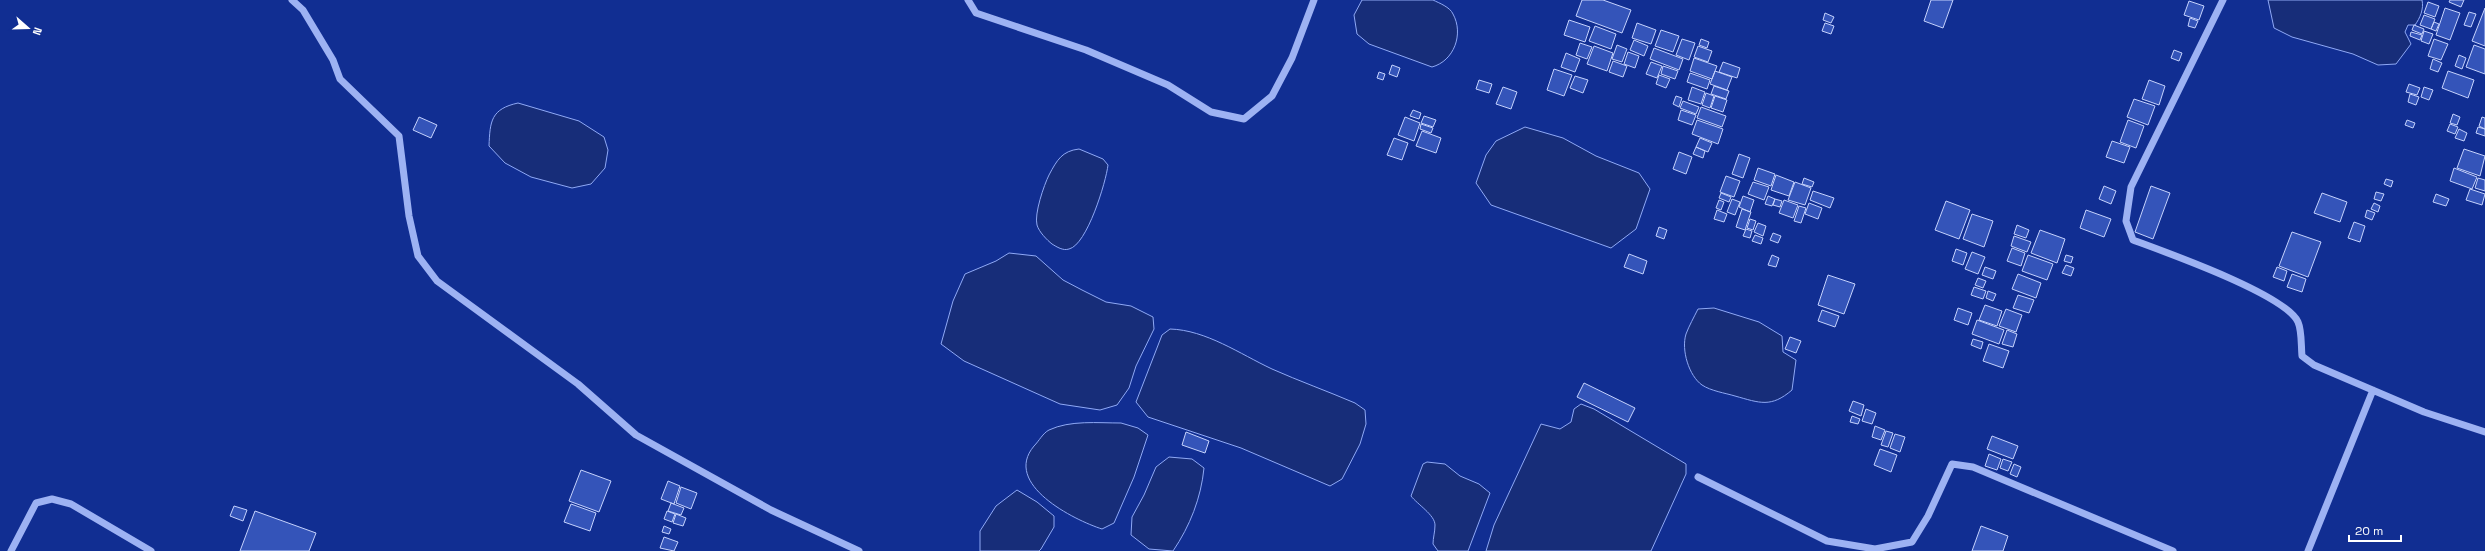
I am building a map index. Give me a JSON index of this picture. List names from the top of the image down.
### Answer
{
  "scale_bar": "20 m",
  "north": "right"
}
